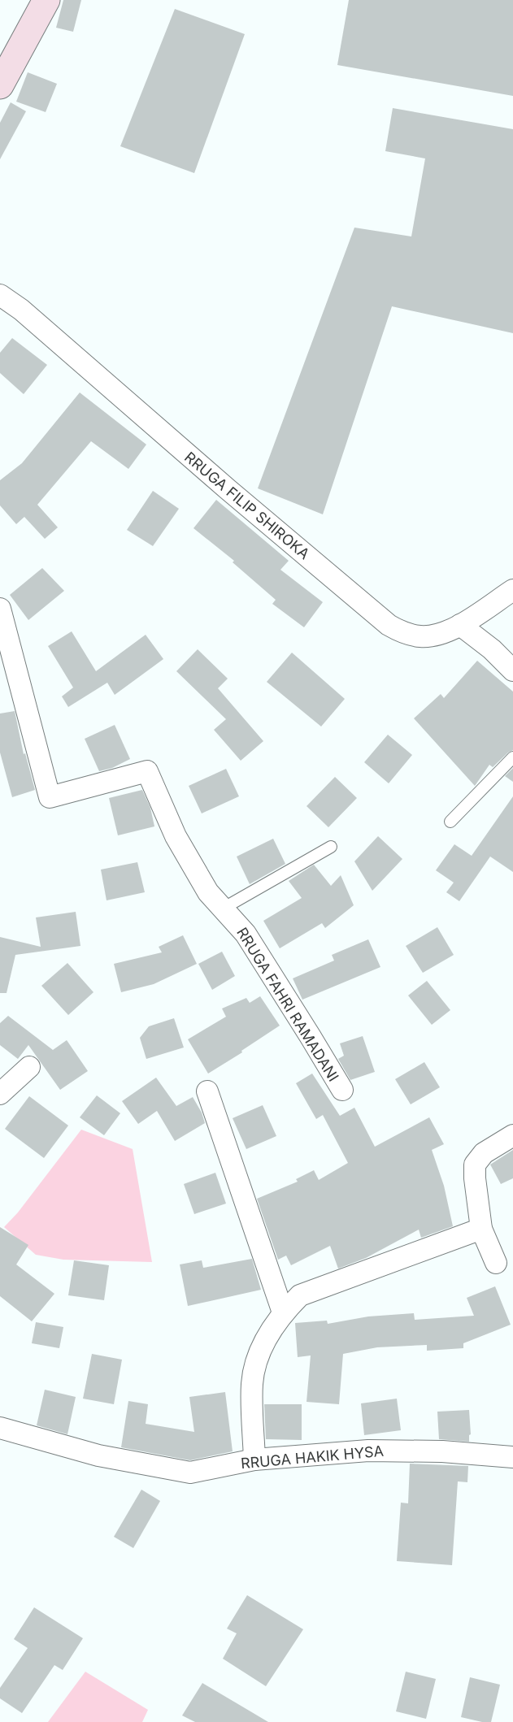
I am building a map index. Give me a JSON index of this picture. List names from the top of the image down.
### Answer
{
  "streets": {
    "street": ["RRUGA FILIP SHIROKA", "RRUGA FAHRI RAMADANI", "RRUGA HAKIK HYSA"]
  }
}
